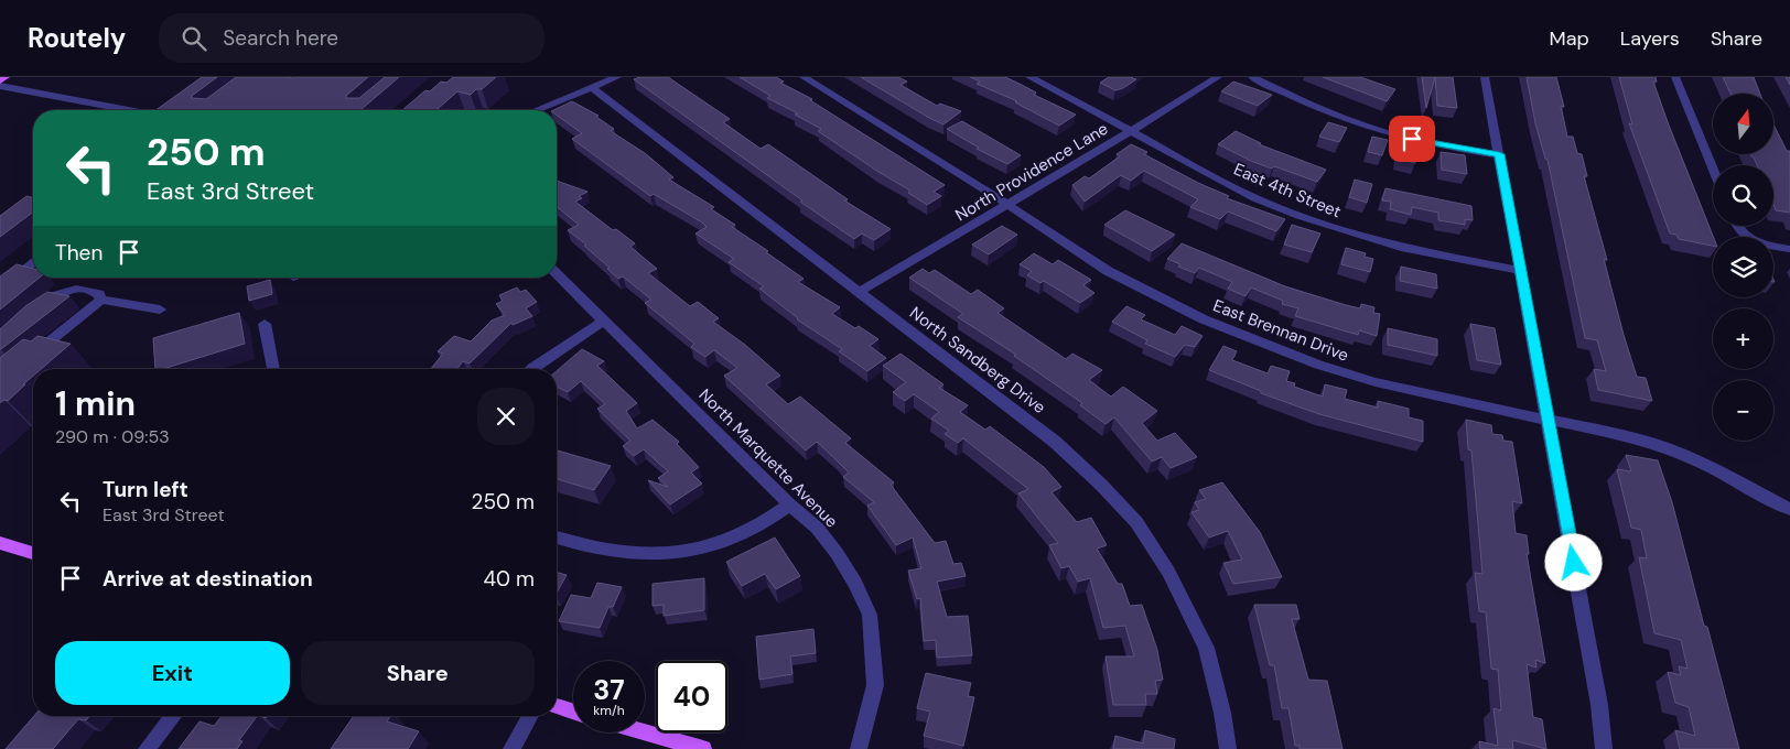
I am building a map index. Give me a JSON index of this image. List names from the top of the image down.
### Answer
{
  "streets": {
    "street": [
      "North Providence Lane",
      "East 4th Street",
      "East Brennan Drive",
      "North Sandberg Drive",
      "North Marquette Avenue"
    ]
  },
  "crossings": [
    ["North Providence Lane", "East 4th Street"],
    ["North Providence Lane", "East Brennan Drive"],
    ["North Providence Lane", "North Sandberg Drive"]
  ],
  "north": "top",
  "page": {
    "header": "Routely",
    "search": "Search here",
    "nav": ["Map", "Layers", "Share"],
    "map_buttons": ["+", "−"],
    "turn": ["250 m", "East 3rd Street"],
    "then": "Then",
    "heading": ["1 min", "290 m · 09:53"],
    "list": [
      {
        "name": "Turn left",
        "note": "East 3rd Street",
        "value": "250 m"
      },
      {
        "name": "Arrive at destination",
        "value": "40 m"
      }
    ],
    "buttons": ["Exit", "Share"],
    "speed": "37 km/h",
    "limit": "40"
  }
}
